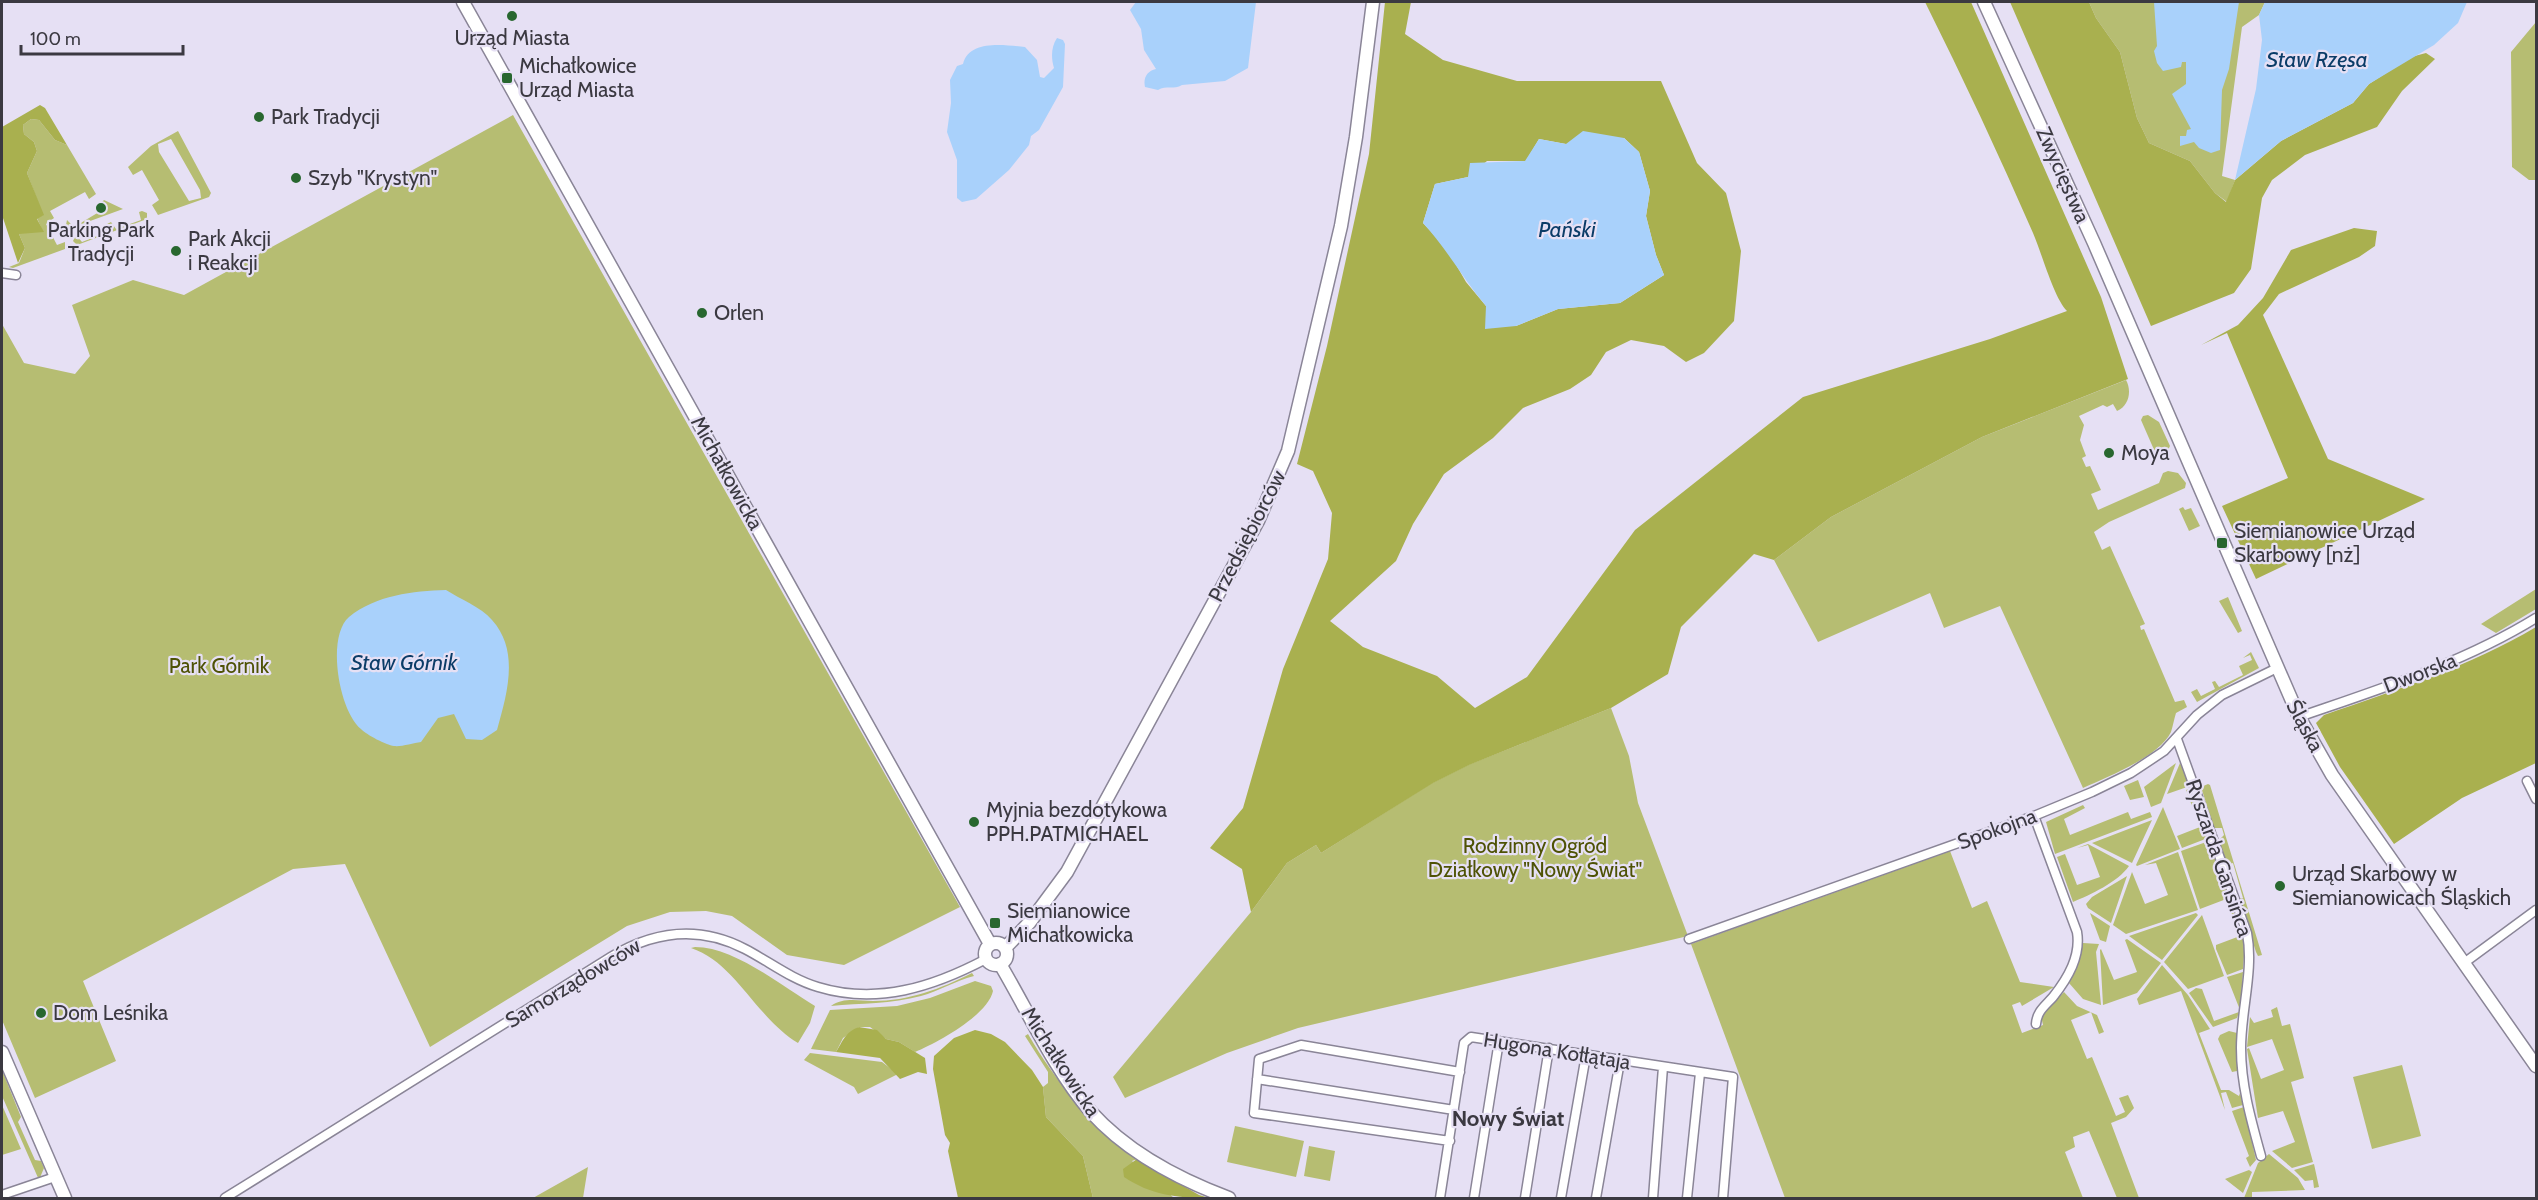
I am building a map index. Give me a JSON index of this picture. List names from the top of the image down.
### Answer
{
  "streets": {
    "street": [
      "Zwycięstwa",
      "Michałkowicka",
      "Przedsiębiorców",
      "Dworska",
      "Śląska",
      "Spokojna",
      "Ryszarda Gansińca",
      "Samorządowców",
      "Hugona Kołłątaja"
    ]
  },
  "crossings": [
    ["Zwycięstwa", "Śląska"],
    ["Michałkowicka", "Przedsiębiorców"],
    ["Michałkowicka", "Samorządowców"],
    ["Przedsiębiorców", "Samorządowców"],
    ["Dworska", "Śląska"],
    ["Śląska", "Spokojna"],
    ["Spokojna", "Ryszarda Gansińca"]
  ],
  "districts": ["Nowy Świat"],
  "water": ["Staw Rzęsa", "Pański", "Staw Górnik"],
  "parks": ["Park Górnik", "Rodzinny Ogród Działkowy \"Nowy Świat\""],
  "places": {
    "other": [
      "Urząd Miasta",
      "Park Tradycji",
      "Szyb \"Krystyn\"",
      "Parking Park Tradycji",
      "Park Akcji i Reakcji",
      "Orlen",
      "Moya",
      "Myjnia bezdotykowa PPH.PATMICHAEL",
      "Urząd Skarbowy w Siemianowicach Śląskich",
      "Dom Leśnika"
    ],
    "transit": ["Michałkowice Urząd Miasta", "Siemianowice Urząd Skarbowy [nż]", "Siemianowice Michałkowicka"]
  },
  "scale_bar": "100 m"
}
